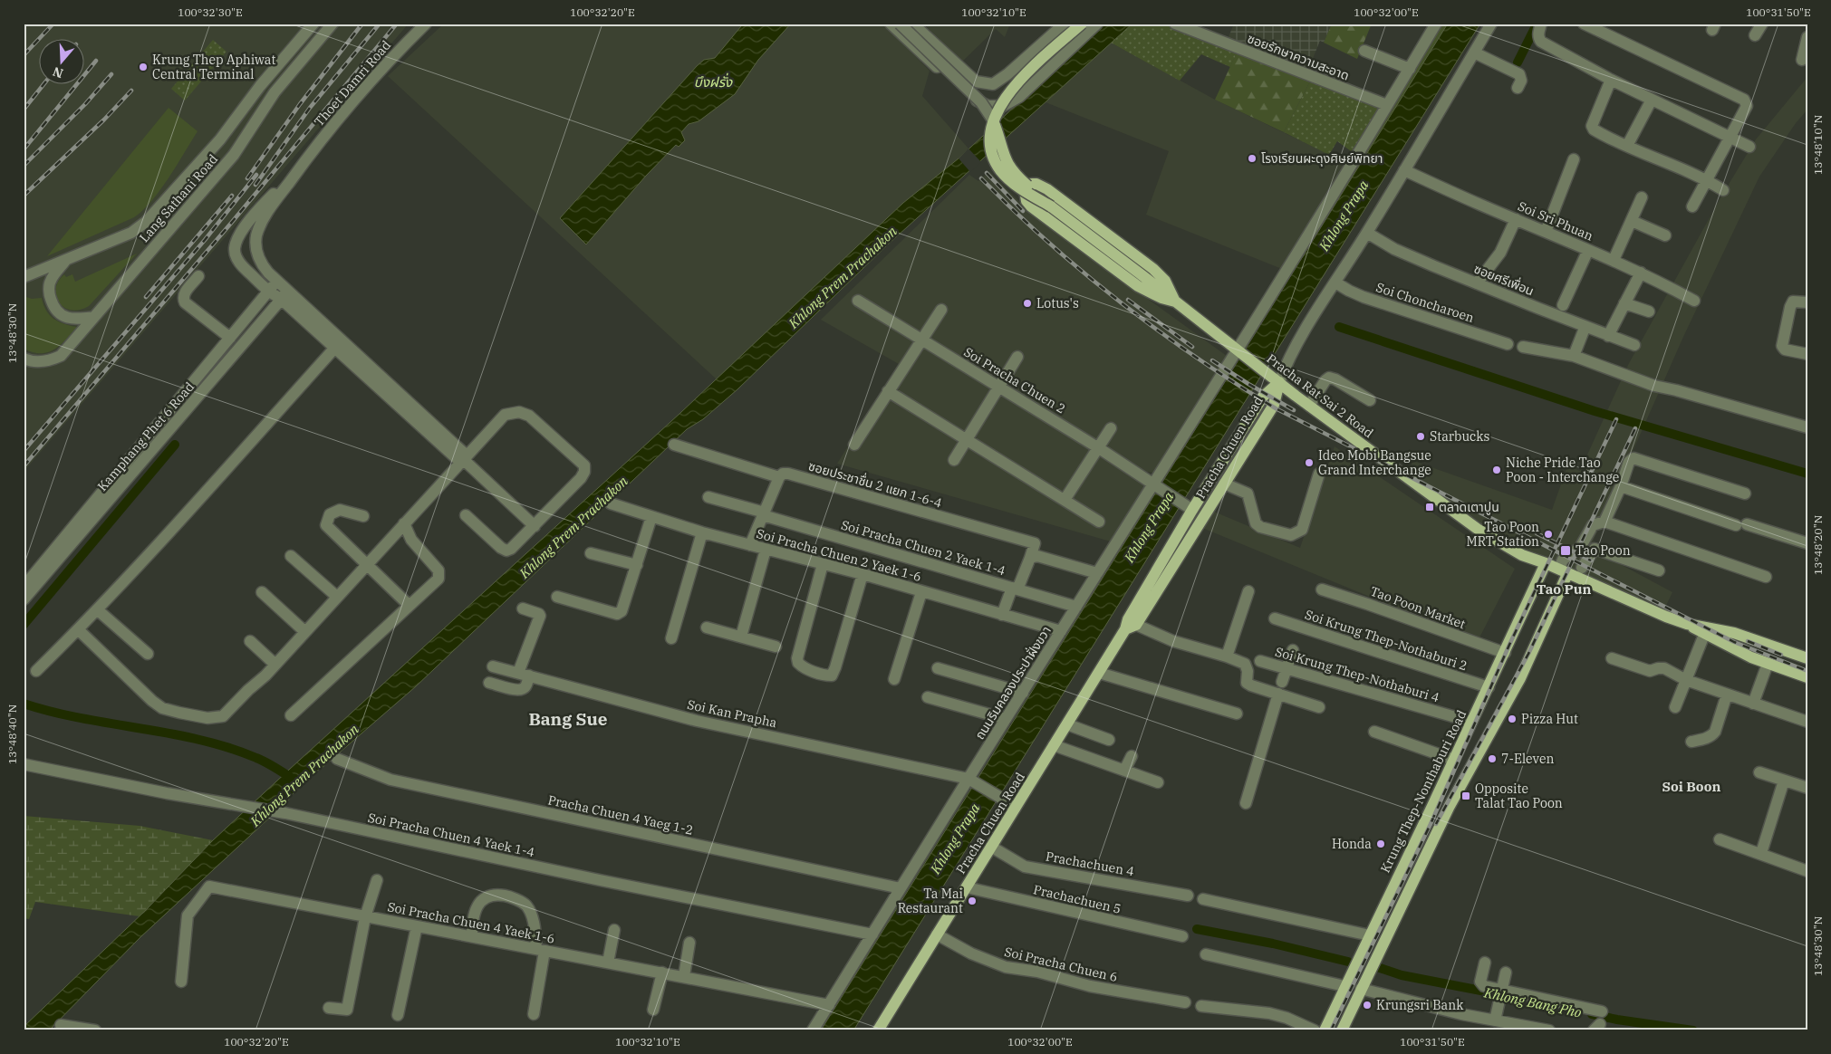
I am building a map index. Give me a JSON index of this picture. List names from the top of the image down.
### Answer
{
  "streets": {
    "main road": ["Pracha Rat Sai 2 Road", "Pracha Chuen Road", "Krung Thep-Nonthaburi Road"],
    "street": [
      "ซอยรักษาความสะอาด",
      "Thoet Damri Road",
      "Lang Sathani Road",
      "Soi Sri Phuan",
      "ซอยศรีเพื่อน",
      "Soi Choncharoen",
      "Soi Pracha Chuen 2",
      "Kamphang Phet 6 Road",
      "ซอยประชาชื่น 2 แยก 1-6-4",
      "Soi Pracha Chuen 2 Yaek 1-4",
      "Soi Pracha Chuen 2 Yaek 1-6",
      "Tao Poon Market",
      "Soi Krung Thep-Nothaburi 2",
      "Soi Krung Thep-Nothaburi 4",
      "ถนนริมคลองประปาฝั่งขวา",
      "Soi Kan Prapha",
      "Pracha Chuen 4 Yaeg 1-2",
      "Soi Pracha Chuen 4 Yaek 1-4",
      "Prachachuen 4",
      "Prachachuen 5",
      "Soi Pracha Chuen 4 Yaek 1-6",
      "Soi Pracha Chuen 6"
    ]
  },
  "crossings": [
    ["ซอยรักษาความสะอาด", "ถนนริมคลองประปาฝั่งขวา"],
    ["Thoet Damri Road", "Kamphang Phet 6 Road"],
    ["Soi Pracha Chuen 2", "Pracha Chuen Road"],
    ["Soi Pracha Chuen 2", "ถนนริมคลองประปาฝั่งขวา"],
    ["Pracha Rat Sai 2 Road", "Pracha Chuen Road"],
    ["Pracha Rat Sai 2 Road", "ถนนริมคลองประปาฝั่งขวา"],
    ["Pracha Rat Sai 2 Road", "Krung Thep-Nonthaburi Road"],
    ["Pracha Chuen Road", "Soi Kan Prapha"],
    ["Pracha Chuen Road", "Prachachuen 4"],
    ["Pracha Chuen Road", "Prachachuen 5"],
    ["Pracha Chuen Road", "Soi Pracha Chuen 6"],
    ["Soi Pracha Chuen 2 Yaek 1-4", "ถนนริมคลองประปาฝั่งขวา"],
    ["Soi Pracha Chuen 2 Yaek 1-6", "ถนนริมคลองประปาฝั่งขวา"],
    ["Tao Poon Market", "Krung Thep-Nonthaburi Road"],
    ["Soi Krung Thep-Nothaburi 2", "Krung Thep-Nonthaburi Road"],
    ["Soi Krung Thep-Nothaburi 4", "Krung Thep-Nonthaburi Road"],
    ["ถนนริมคลองประปาฝั่งขวา", "Soi Kan Prapha"],
    ["ถนนริมคลองประปาฝั่งขวา", "Pracha Chuen 4 Yaeg 1-2"],
    ["ถนนริมคลองประปาฝั่งขวา", "Soi Pracha Chuen 4 Yaek 1-4"],
    ["ถนนริมคลองประปาฝั่งขวา", "Soi Pracha Chuen 4 Yaek 1-6"]
  ],
  "districts": ["Tao Pun", "Bang Sue", "Soi Boon"],
  "water": [
    "บึงฝรั่ง",
    "Khlong Prapa",
    "Khlong Prem Prachakon",
    "Khlong Bang Pho"
  ],
  "places": {
    "other": [
      "Krung Thep Aphiwat Central Terminal",
      "โรงเรียนผะดุงศิษย์พิทยา",
      "Lotus's",
      "Starbucks",
      "Ideo Mobi Bangsue Grand Interchange",
      "Niche Pride Tao Poon - Interchange",
      "Tao Poon MRT Station",
      "Pizza Hut",
      "7-Eleven",
      "Honda",
      "Ta Mai Restaurant",
      "Krungsri Bank"
    ],
    "transit": ["ตลาดเตาปูน", "Tao Poon", "Opposite Talat Tao Poon"]
  },
  "north": "bottom",
  "coordinates": [
    "100°32'30\"E",
    "100°32'20\"E",
    "100°32'10\"E",
    "100°32'00\"E",
    "100°31'50\"E",
    "13°48'10\"N",
    "13°48'30\"N",
    "13°48'20\"N",
    "13°48'40\"N"
  ]
}
